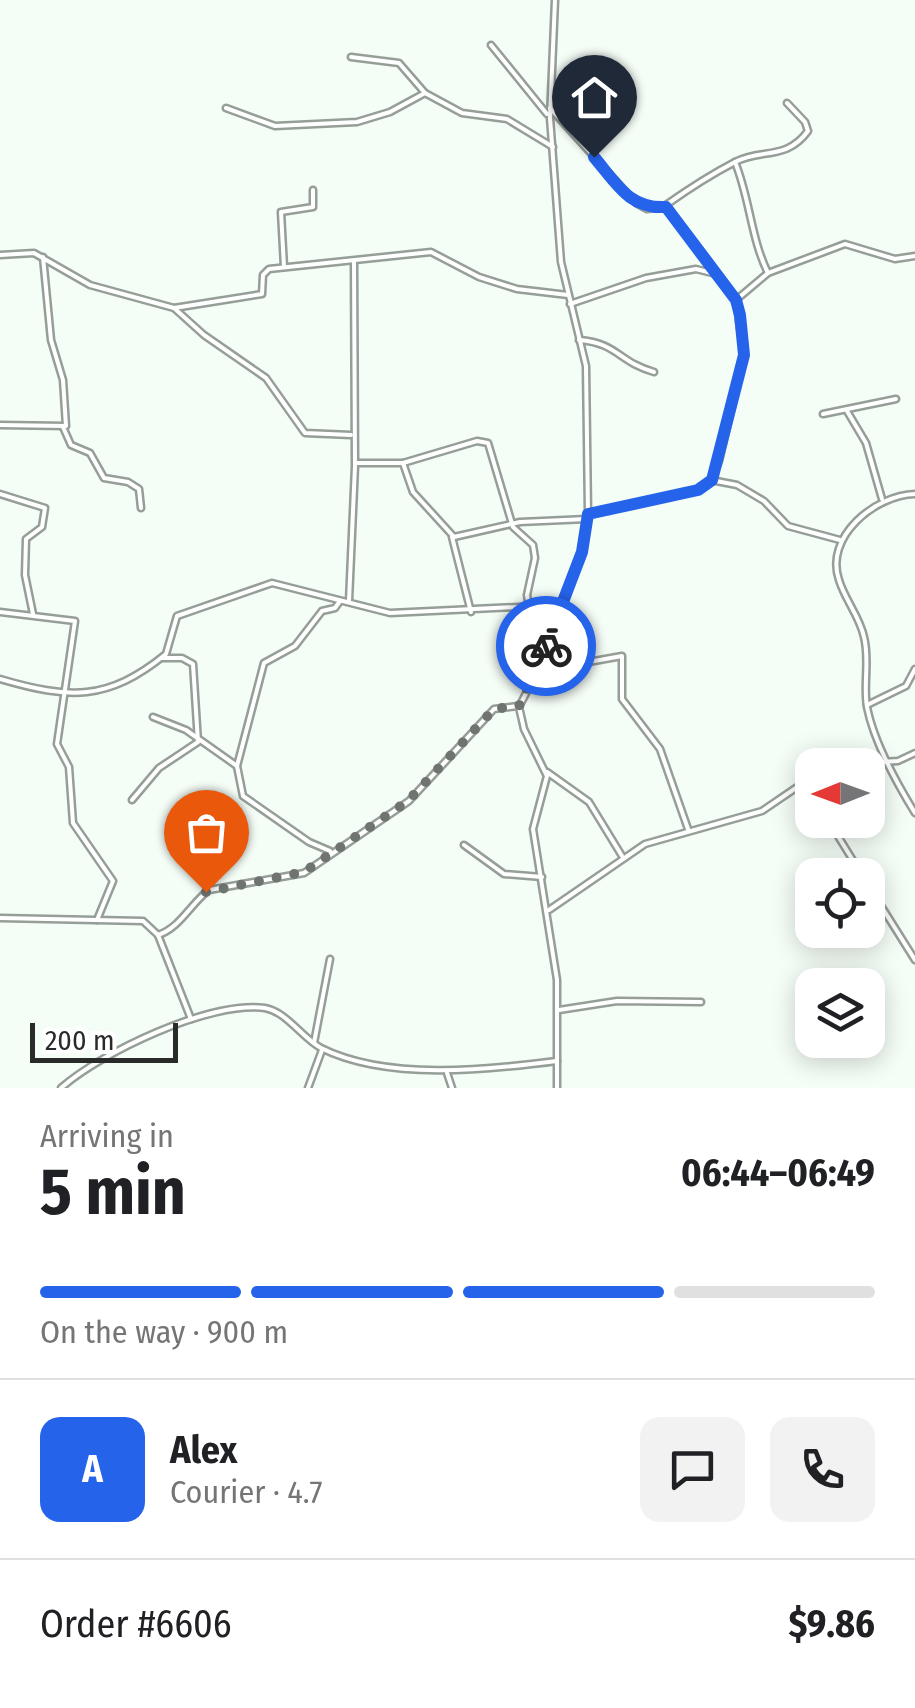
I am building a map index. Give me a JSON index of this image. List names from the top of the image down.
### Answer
{
  "scale_bar": "200 m",
  "north": "left",
  "page": {
    "scale": "200 m",
    "heading": ["5 min", "Arriving in", "06:44–06:49"],
    "panel": [
      "Alex",
      "Courier · 4.7",
      "Order #6606",
      "$9.86"
    ],
    "bar": "On the way · 900 m",
    "round": "A"
  }
}
